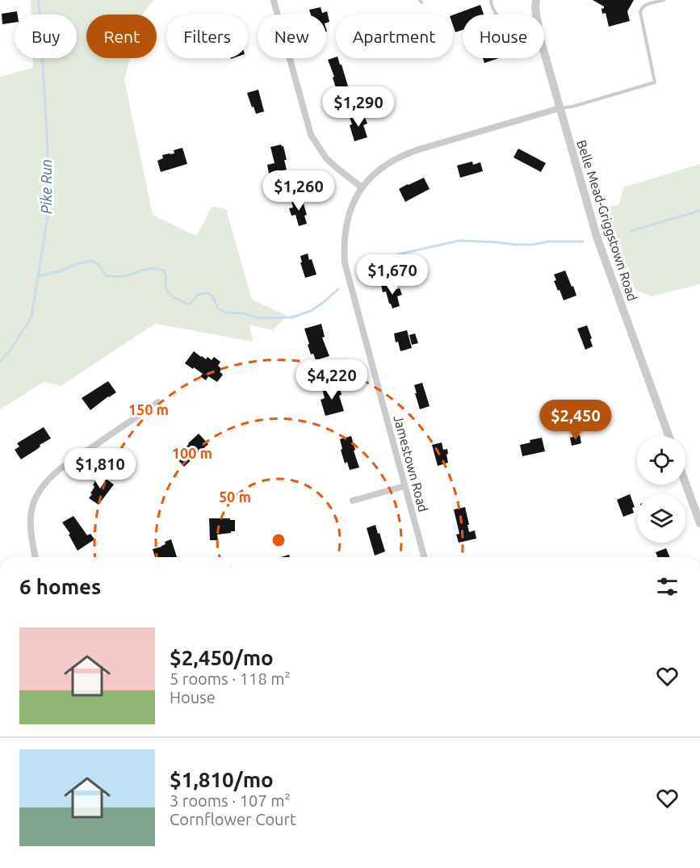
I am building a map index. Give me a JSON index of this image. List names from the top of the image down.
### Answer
{
  "streets": {
    "street": ["Belle Mead-Griggstown Road", "Jamestown Road"]
  },
  "crossings": [
    ["Belle Mead-Griggstown Road", "Jamestown Road"]
  ],
  "water": ["Pike Run"],
  "page": {
    "chip": [
      "Buy",
      "Rent",
      "Filters",
      "New",
      "Apartment",
      "House"
    ],
    "price": [
      "$1,290",
      "$1,260",
      "$1,670",
      "$4,220",
      "$2,450",
      "$1,810"
    ],
    "heading": "6 homes",
    "list": [
      {
        "name": "$2,450/mo",
        "note": "5 rooms · 118 m² · House"
      },
      {
        "name": "$1,810/mo",
        "note": "3 rooms · 107 m² · Cornflower Court"
      }
    ]
  },
  "rings": ["150 m", "100 m", "50 m"]
}
